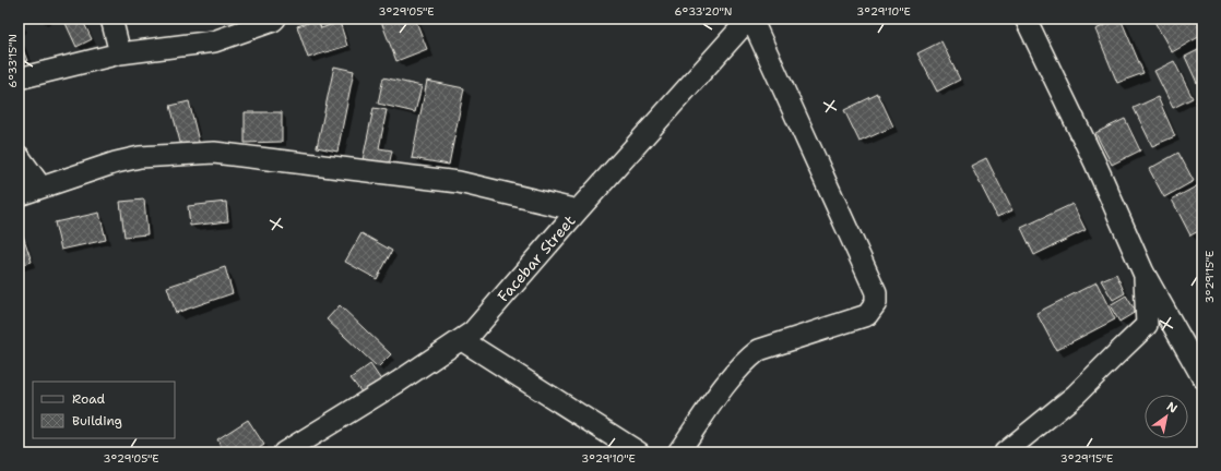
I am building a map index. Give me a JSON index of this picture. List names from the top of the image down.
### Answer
{
  "streets": {
    "street": ["Facebar Street"]
  },
  "legend": ["Road", "Building"],
  "north": "top right",
  "coordinates": [
    "3°29'05\"E",
    "6°33'20\"N",
    "3°29'10\"E",
    "6°33'15\"N",
    "3°29'15\"E"
  ]
}
